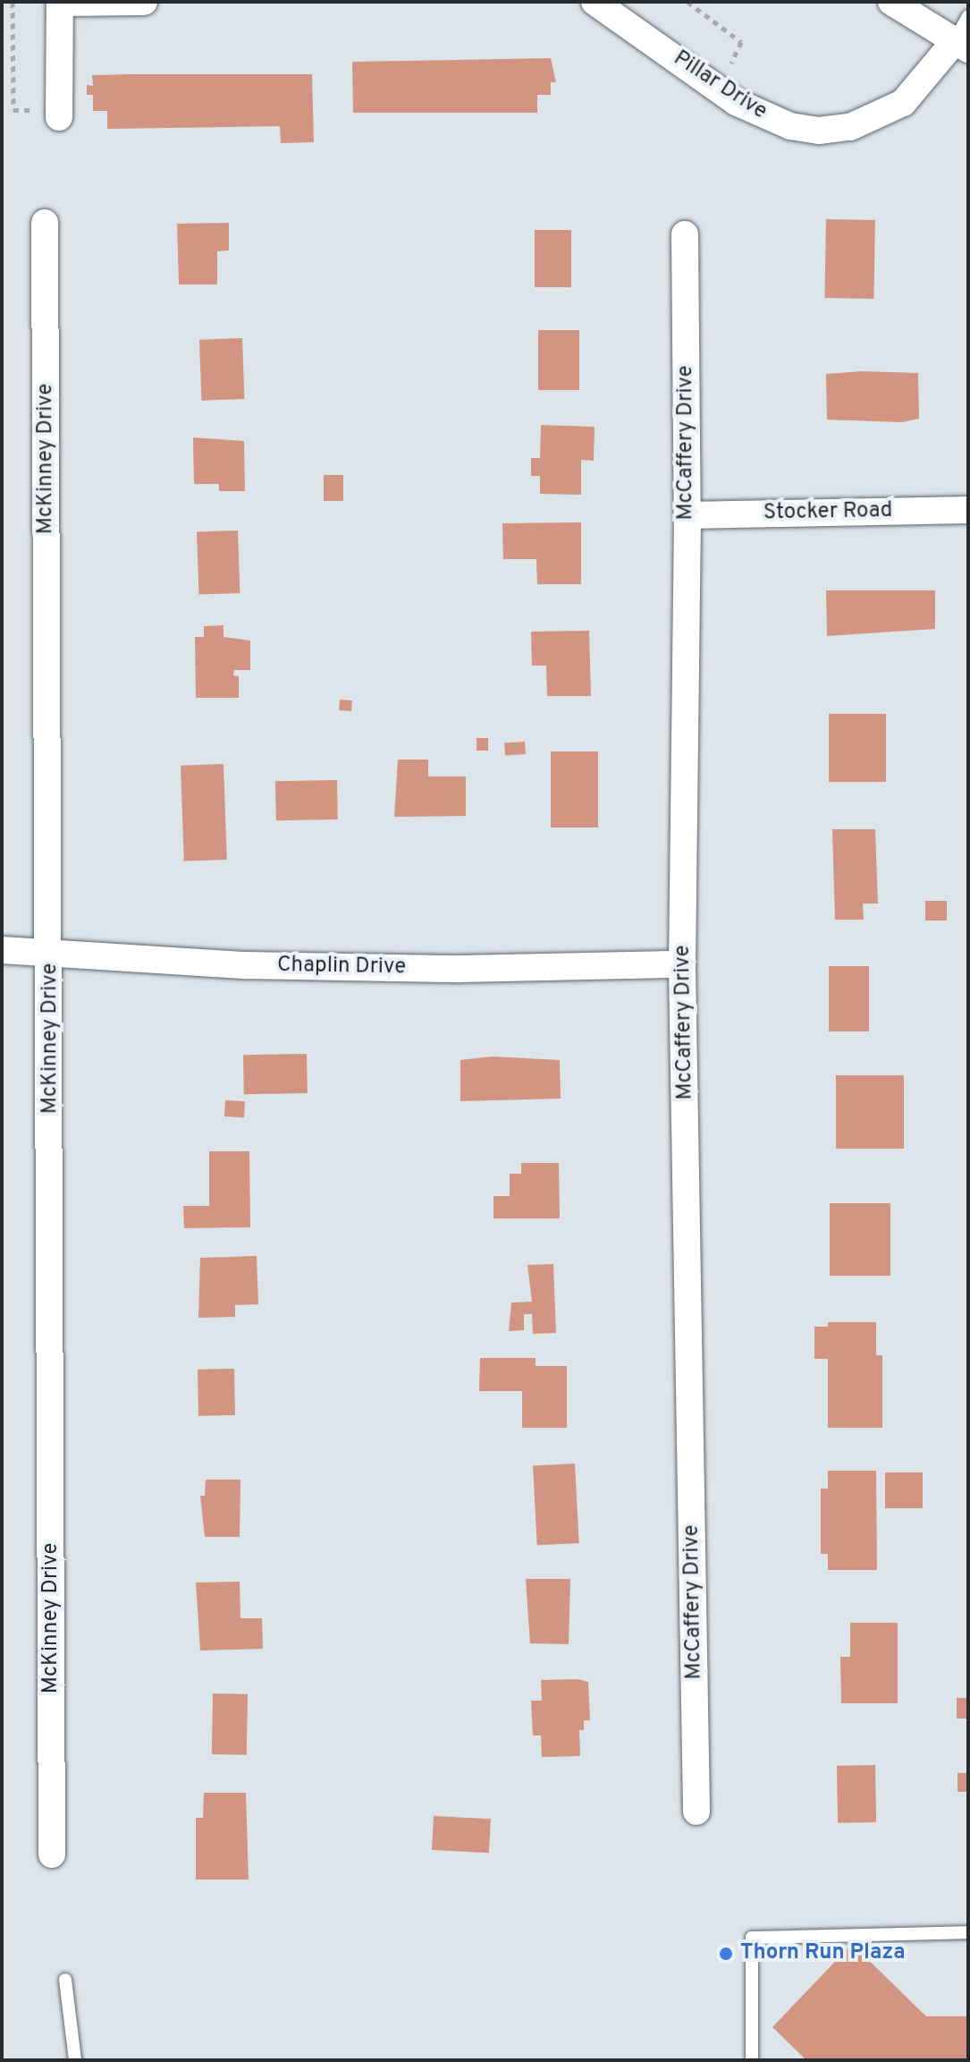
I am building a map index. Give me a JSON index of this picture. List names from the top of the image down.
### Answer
{
  "streets": {
    "street": [
      "Pillar Drive",
      "McCaffery Drive",
      "McKinney Drive",
      "Stocker Road",
      "Chaplin Drive"
    ]
  },
  "crossings": [
    ["McCaffery Drive", "Stocker Road"],
    ["McCaffery Drive", "Chaplin Drive"],
    ["McKinney Drive", "Chaplin Drive"]
  ],
  "places": ["Thorn Run Plaza"]
}
